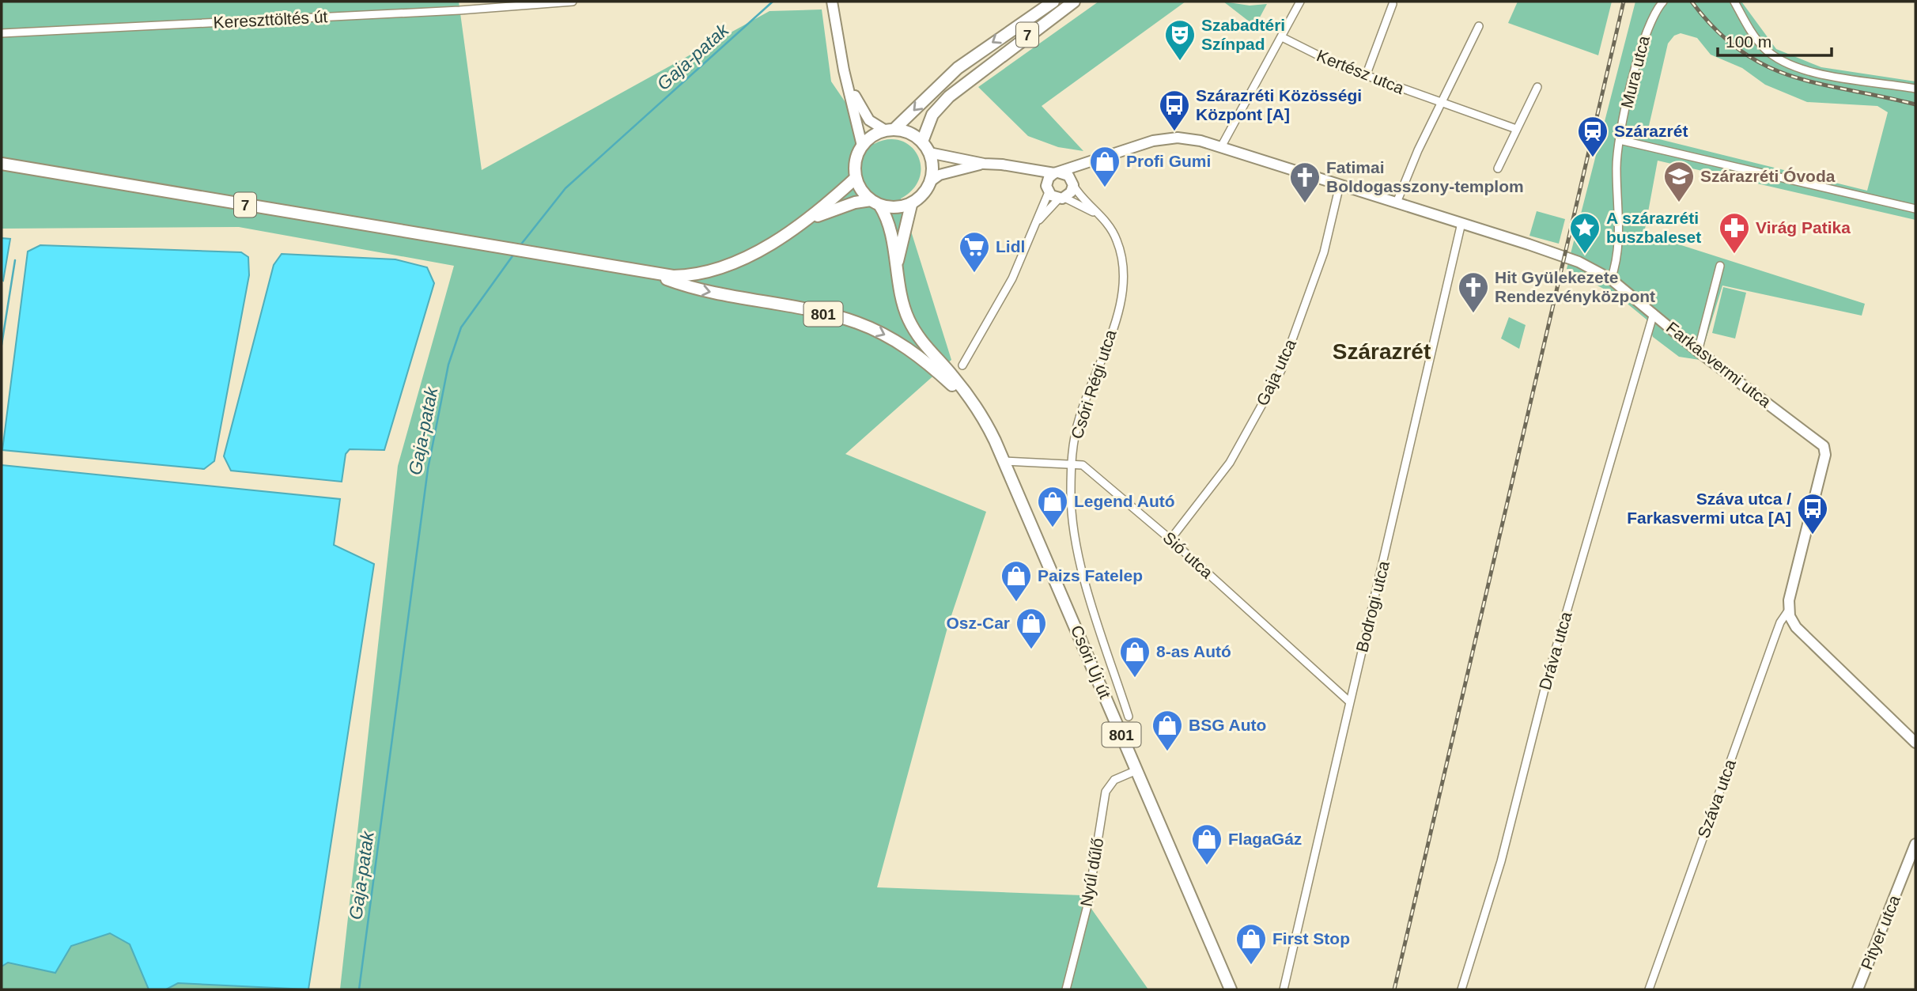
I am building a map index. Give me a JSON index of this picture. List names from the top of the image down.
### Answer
{
  "streets": {
    "main road": ["7", "801", "Csóri Új út"],
    "street": [
      "Kereszttöltés út",
      "Kertész utca",
      "Mura utca",
      "Farkasvermi utca",
      "Gaja utca",
      "Csóri Régi utca",
      "Sió utca",
      "Bodrogi utca",
      "Dráva utca",
      "Száva utca",
      "Nyúl dűlő",
      "Pityer utca"
    ]
  },
  "crossings": [
    ["7", "801"],
    ["Mura utca", "Farkasvermi utca"],
    ["801", "Csóri Új út"],
    ["Farkasvermi utca", "Gaja utca"],
    ["Farkasvermi utca", "Csóri Régi utca"],
    ["Farkasvermi utca", "Bodrogi utca"],
    ["Farkasvermi utca", "Dráva utca"],
    ["Farkasvermi utca", "Száva utca"],
    ["Gaja utca", "Sió utca"],
    ["Csóri Régi utca", "Sió utca"],
    ["Sió utca", "Bodrogi utca"],
    ["Sió utca", "Csóri Új út"],
    ["Csóri Új út", "Nyúl dűlő"]
  ],
  "districts": ["Szárazrét"],
  "water": ["Gaja-patak"],
  "places": {
    "theatre": ["Szabadtéri Színpad"],
    "bus stop": ["Szárazréti Közösségi Központ [A]", "Száva utca / Farkasvermi utca [A]"],
    "station": ["Szárazrét"],
    "shop": [
      "Profi Gumi",
      "Legend Autó",
      "Paizs Fatelep",
      "Osz-Car",
      "8-as Autó",
      "BSG Auto",
      "FlagaGáz",
      "First Stop"
    ],
    "school or university": ["Szárazréti Óvoda"],
    "church": ["Fatimai Boldogasszony-templom", "Hit Gyülekezete Rendezvényközpont"],
    "place": ["A szárazréti buszbaleset"],
    "pharmacy": ["Virág Patika"],
    "supermarket": ["Lidl"]
  },
  "scale_bar": "100 m"
}
